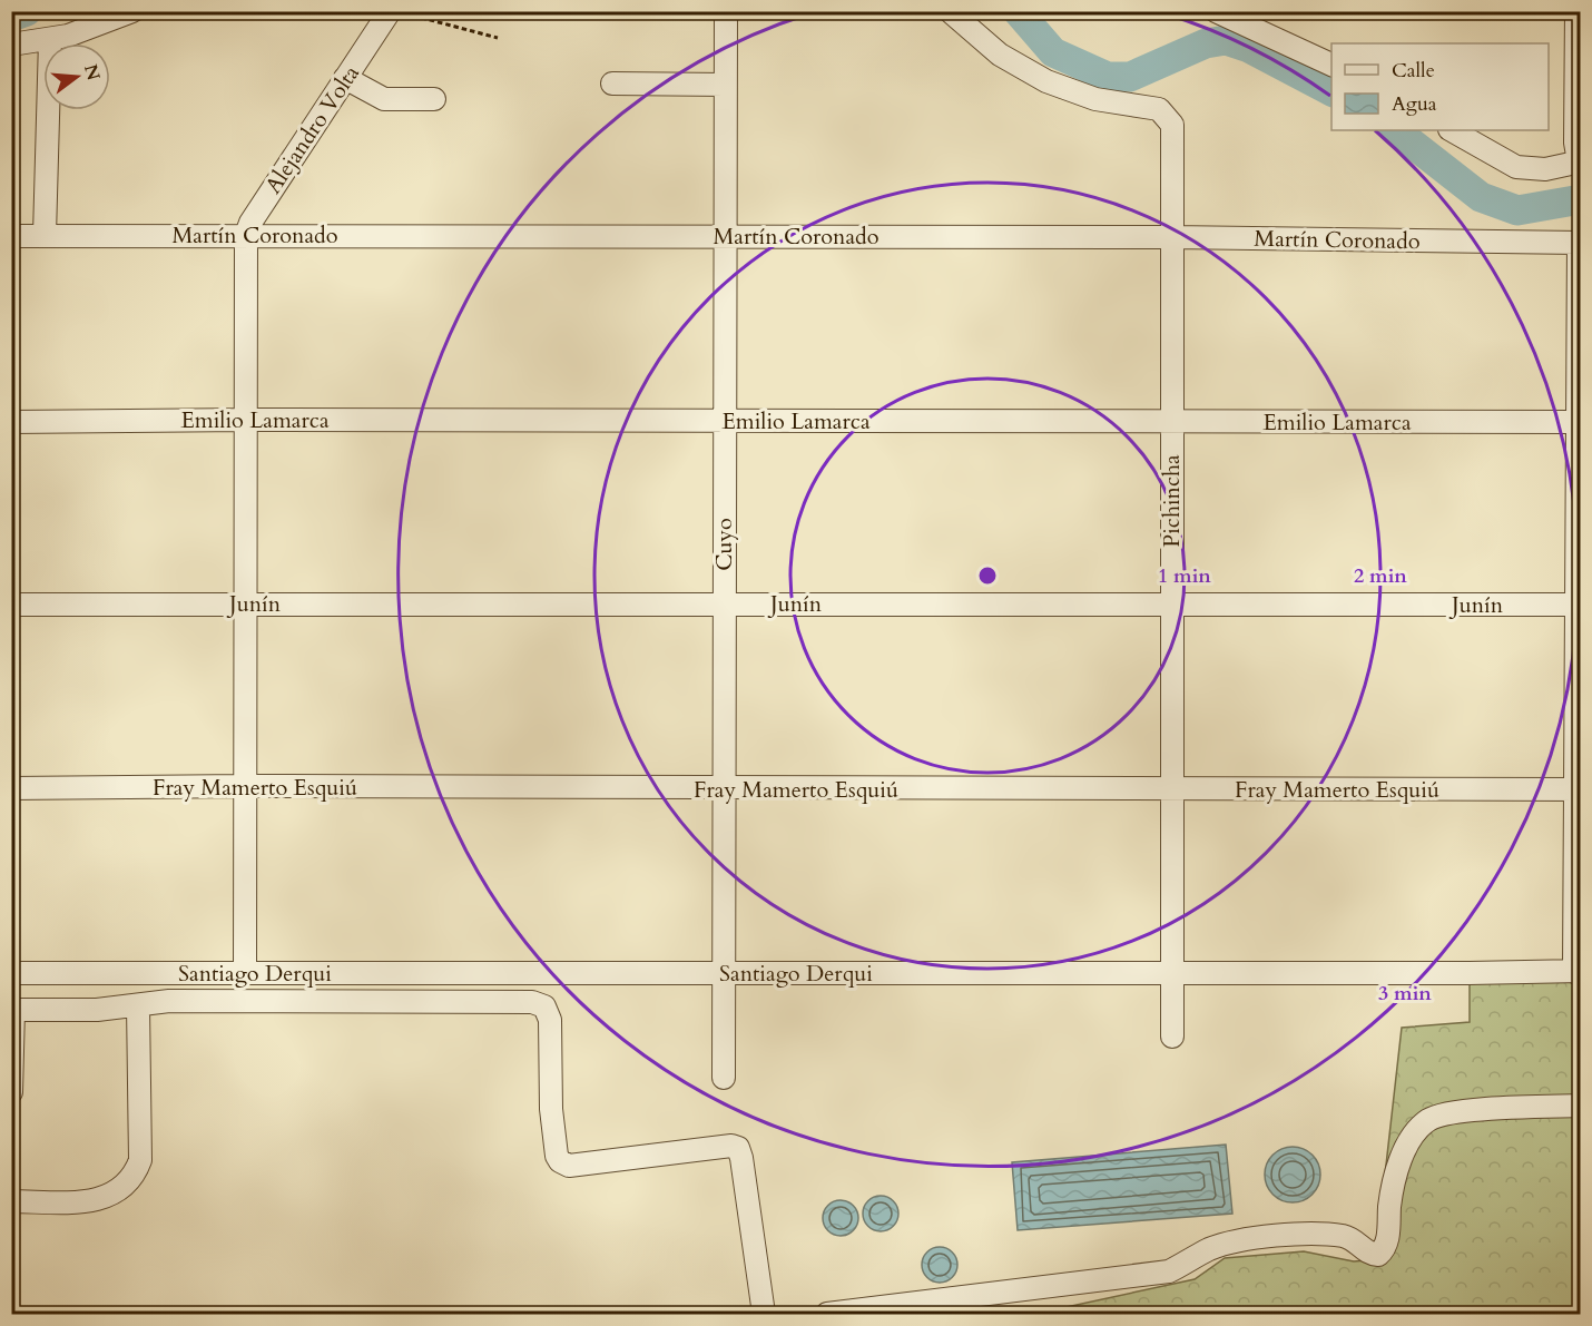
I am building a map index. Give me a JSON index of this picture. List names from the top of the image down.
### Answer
{
  "streets": {
    "street": [
      "Alejandro Volta",
      "Martín Coronado",
      "Emilio Lamarca",
      "Pichincha",
      "Cuyo",
      "Junín",
      "Fray Mamerto Esquiú",
      "Santiago Derqui"
    ]
  },
  "crossings": [
    ["Alejandro Volta", "Martín Coronado"],
    ["Alejandro Volta", "Emilio Lamarca"],
    ["Alejandro Volta", "Junín"],
    ["Alejandro Volta", "Fray Mamerto Esquiú"],
    ["Alejandro Volta", "Santiago Derqui"],
    ["Martín Coronado", "Pichincha"],
    ["Martín Coronado", "Cuyo"],
    ["Emilio Lamarca", "Pichincha"],
    ["Emilio Lamarca", "Cuyo"],
    ["Pichincha", "Junín"],
    ["Pichincha", "Fray Mamerto Esquiú"],
    ["Pichincha", "Santiago Derqui"],
    ["Cuyo", "Junín"],
    ["Cuyo", "Fray Mamerto Esquiú"],
    ["Cuyo", "Santiago Derqui"]
  ],
  "legend": ["Calle", "Agua"],
  "north": "right",
  "rings": ["1 min", "2 min", "3 min"]
}
